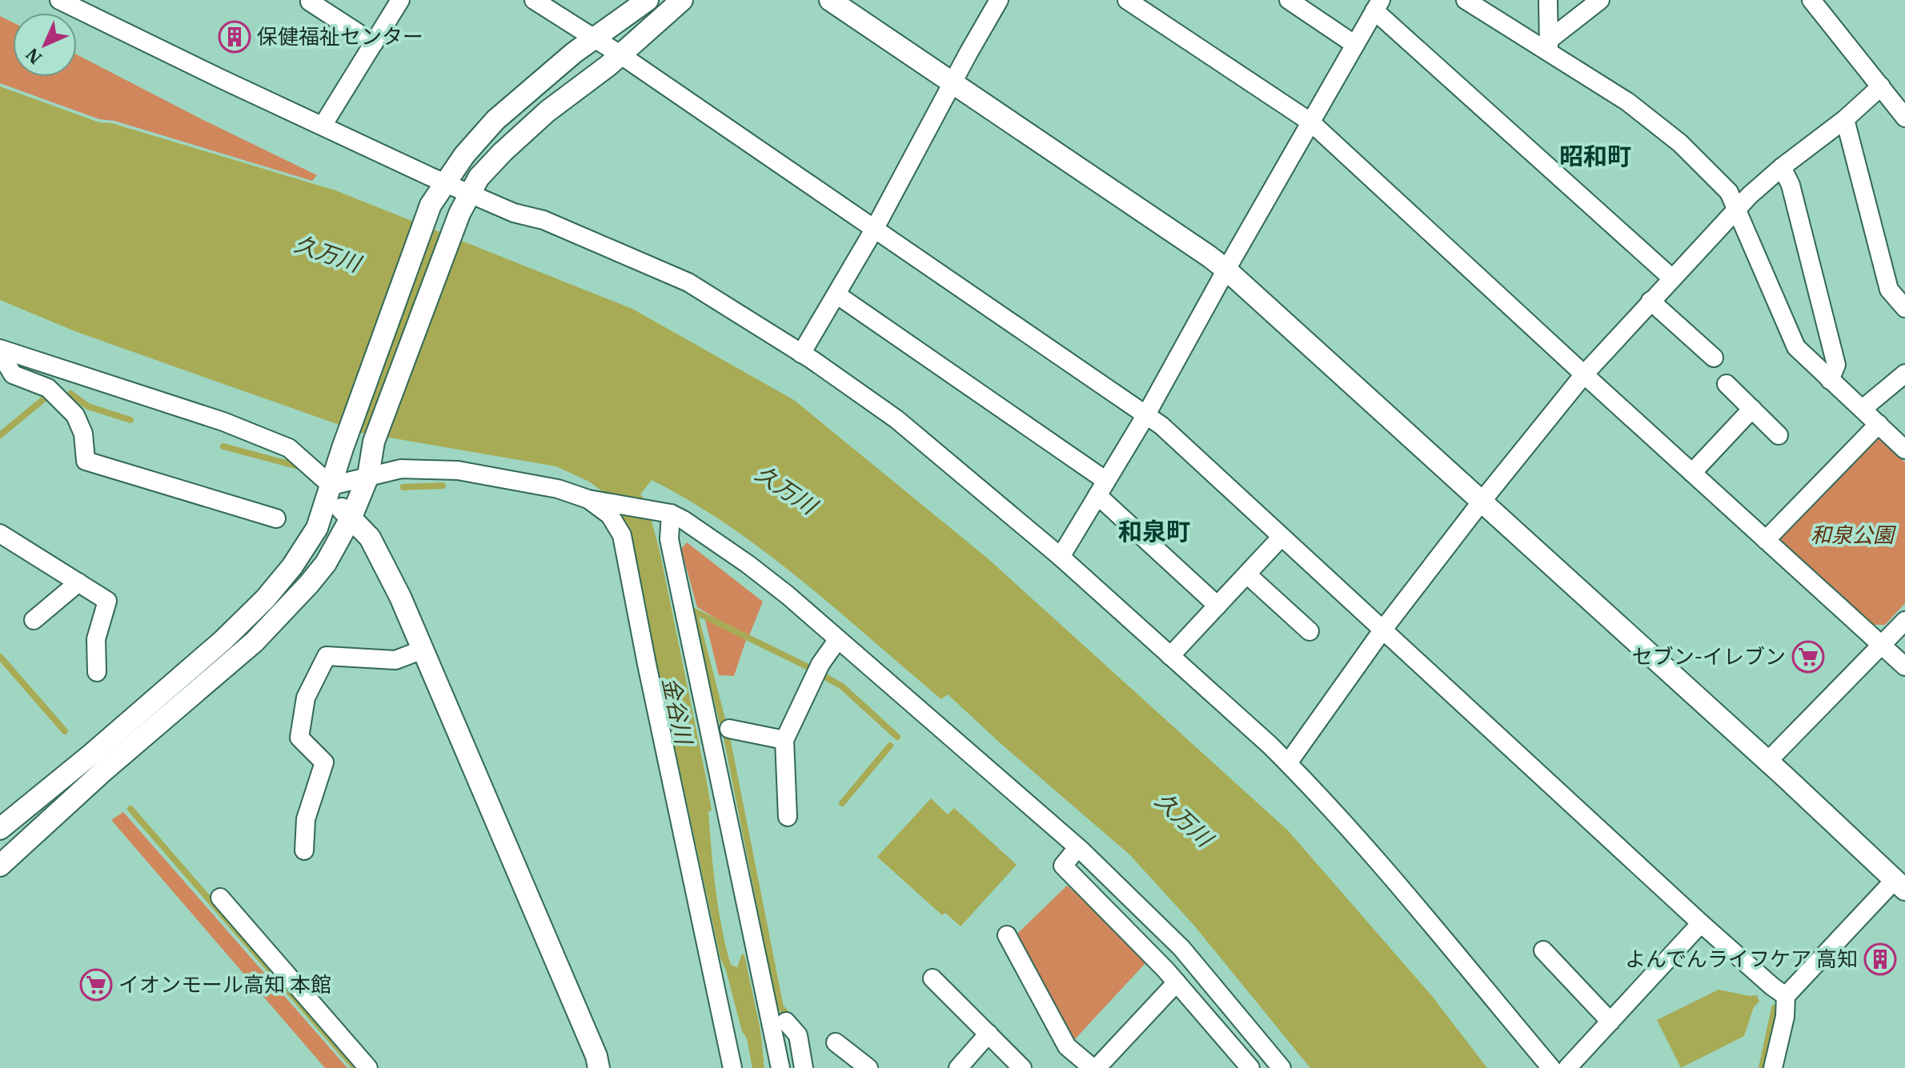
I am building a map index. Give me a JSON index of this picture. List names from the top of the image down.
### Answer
{
  "districts": ["昭和町", "和泉町"],
  "water": ["久万川", "金谷川"],
  "parks": ["和泉公園"],
  "places": {
    "building": ["保健福祉センター", "よんでんライフケア 高知"],
    "supermarket": ["セブン-イレブン", "イオンモール高知 本館"]
  },
  "north": "bottom left"
}
